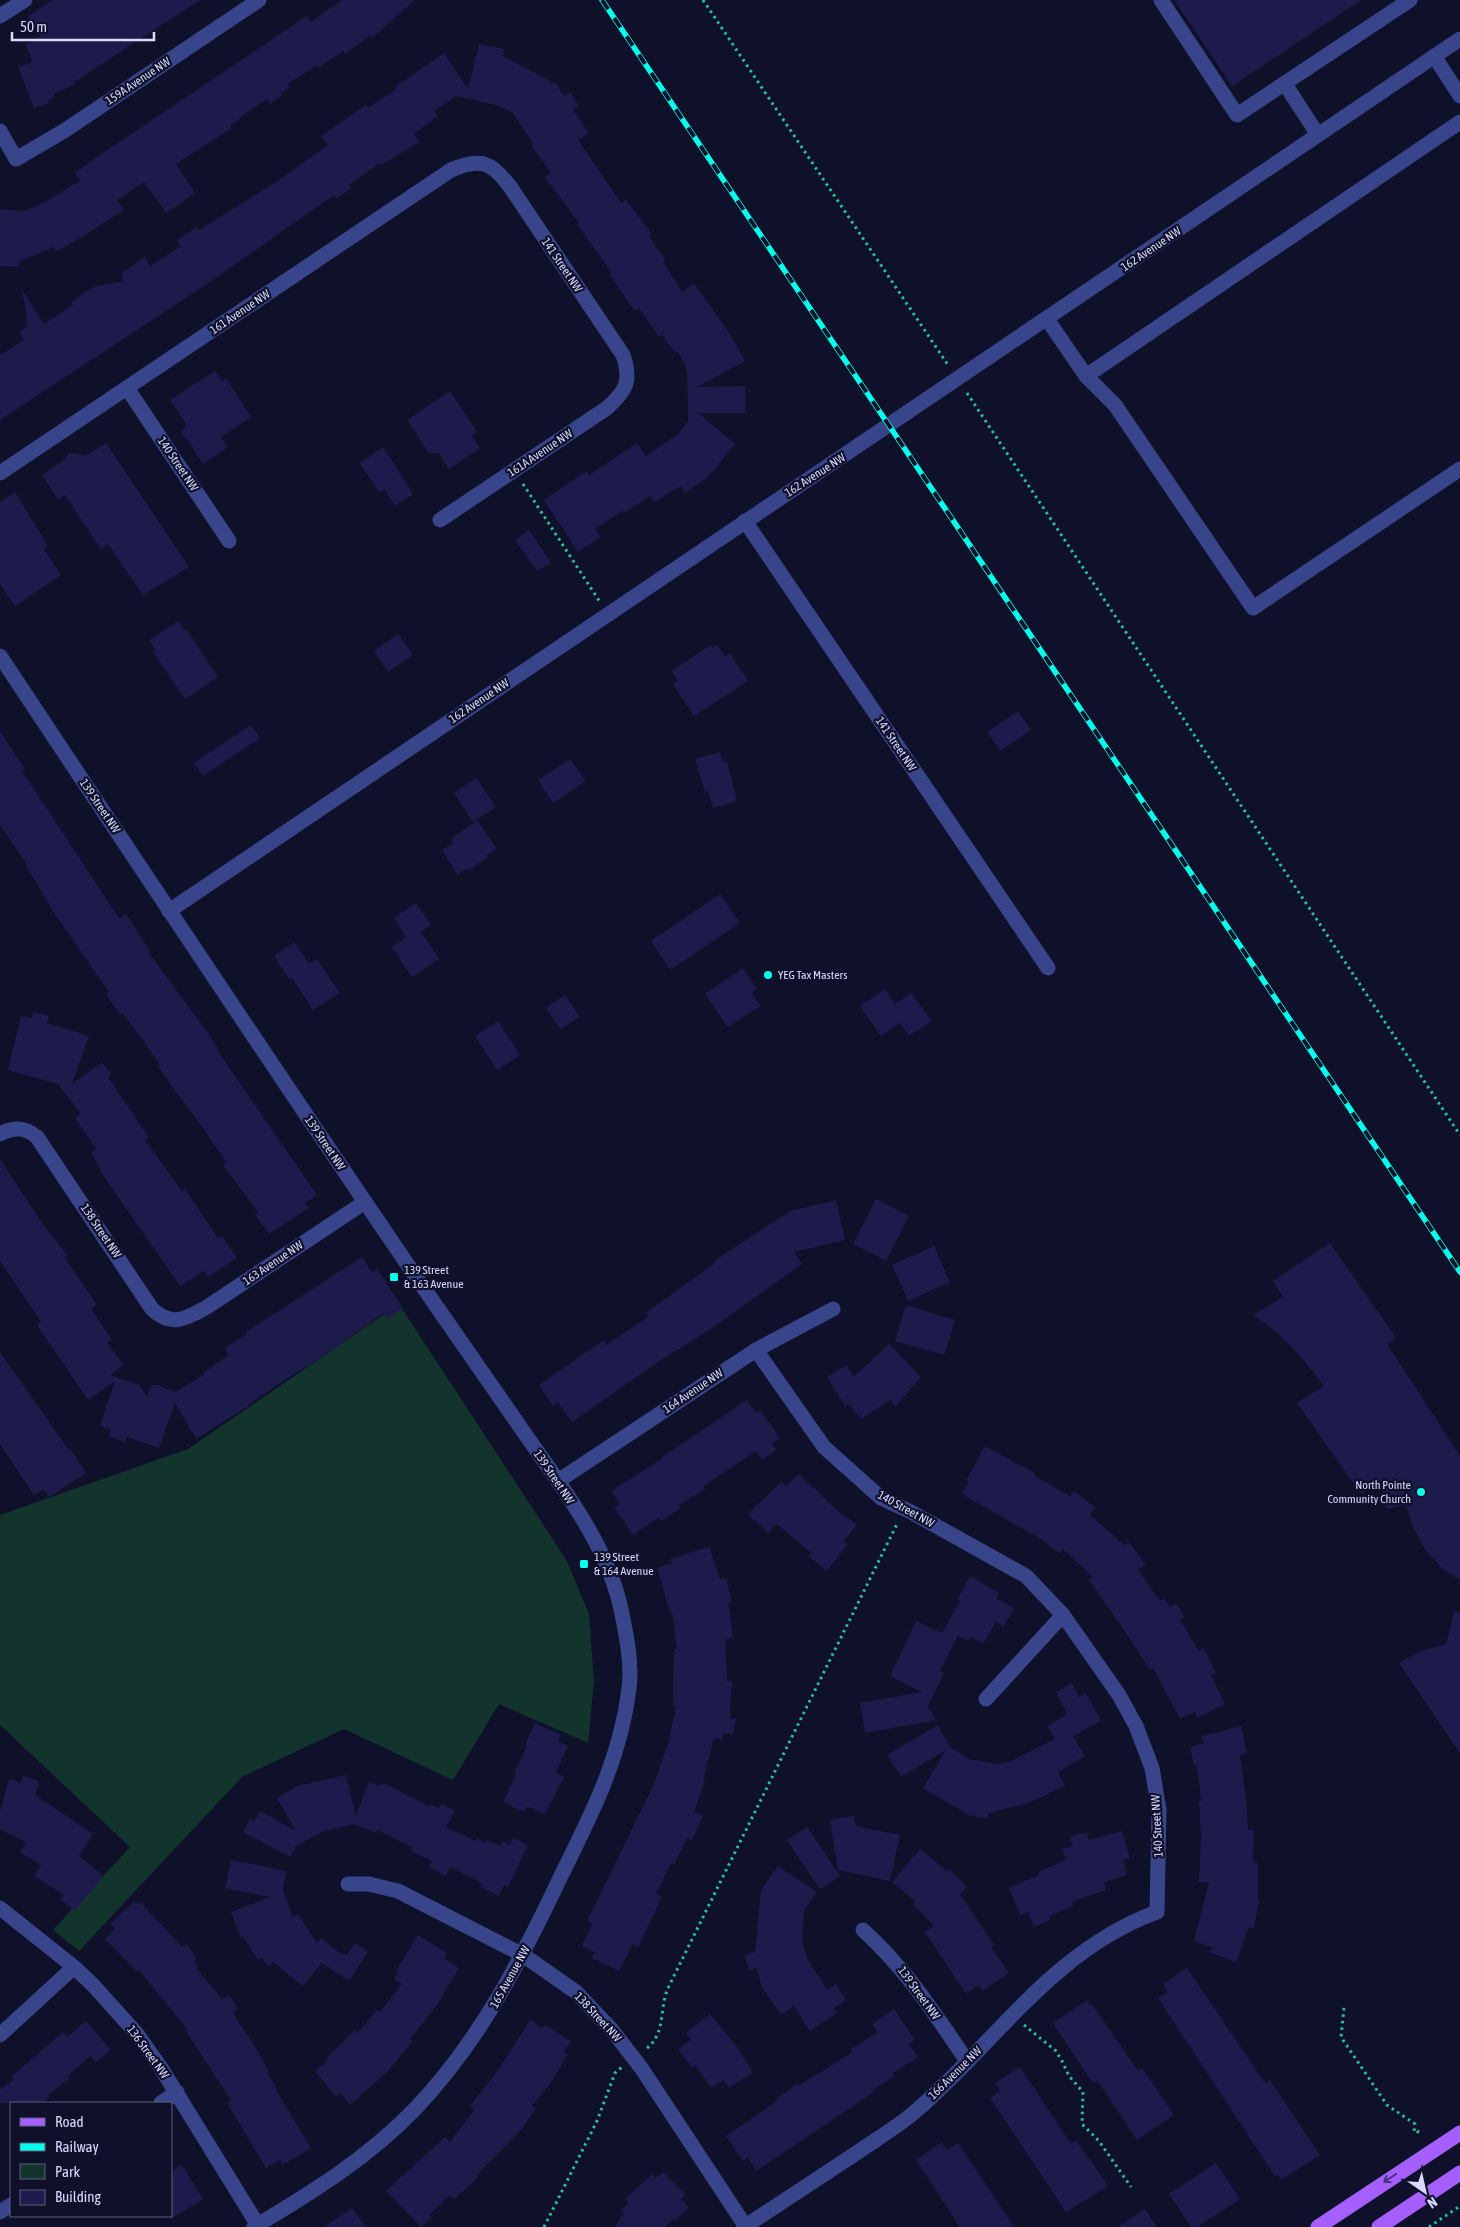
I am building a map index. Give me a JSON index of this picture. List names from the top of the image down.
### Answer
{
  "streets": {
    "street": [
      "159A Avenue NW",
      "162 Avenue NW",
      "141 Street NW",
      "161 Avenue NW",
      "161A Avenue NW",
      "140 Street NW",
      "139 Street NW",
      "138 Street NW",
      "163 Avenue NW",
      "164 Avenue NW",
      "165 Avenue NW",
      "136 Street NW",
      "166 Avenue NW"
    ]
  },
  "crossings": [
    ["162 Avenue NW", "141 Street NW"],
    ["162 Avenue NW", "139 Street NW"],
    ["141 Street NW", "161 Avenue NW"],
    ["141 Street NW", "161A Avenue NW"],
    ["161 Avenue NW", "140 Street NW"],
    ["140 Street NW", "164 Avenue NW"],
    ["140 Street NW", "166 Avenue NW"],
    ["139 Street NW", "163 Avenue NW"],
    ["139 Street NW", "164 Avenue NW"],
    ["139 Street NW", "165 Avenue NW"],
    ["139 Street NW", "166 Avenue NW"],
    ["138 Street NW", "163 Avenue NW"],
    ["138 Street NW", "165 Avenue NW"],
    ["138 Street NW", "166 Avenue NW"],
    ["165 Avenue NW", "136 Street NW"]
  ],
  "places": {
    "other": ["YEG Tax Masters", "North Pointe Community Church"],
    "transit": ["139 Street & 163 Avenue", "139 Street & 164 Avenue"]
  },
  "legend": [
    "Road",
    "Railway",
    "Park",
    "Building"
  ],
  "scale_bar": "50 m",
  "north": "bottom right"
}
